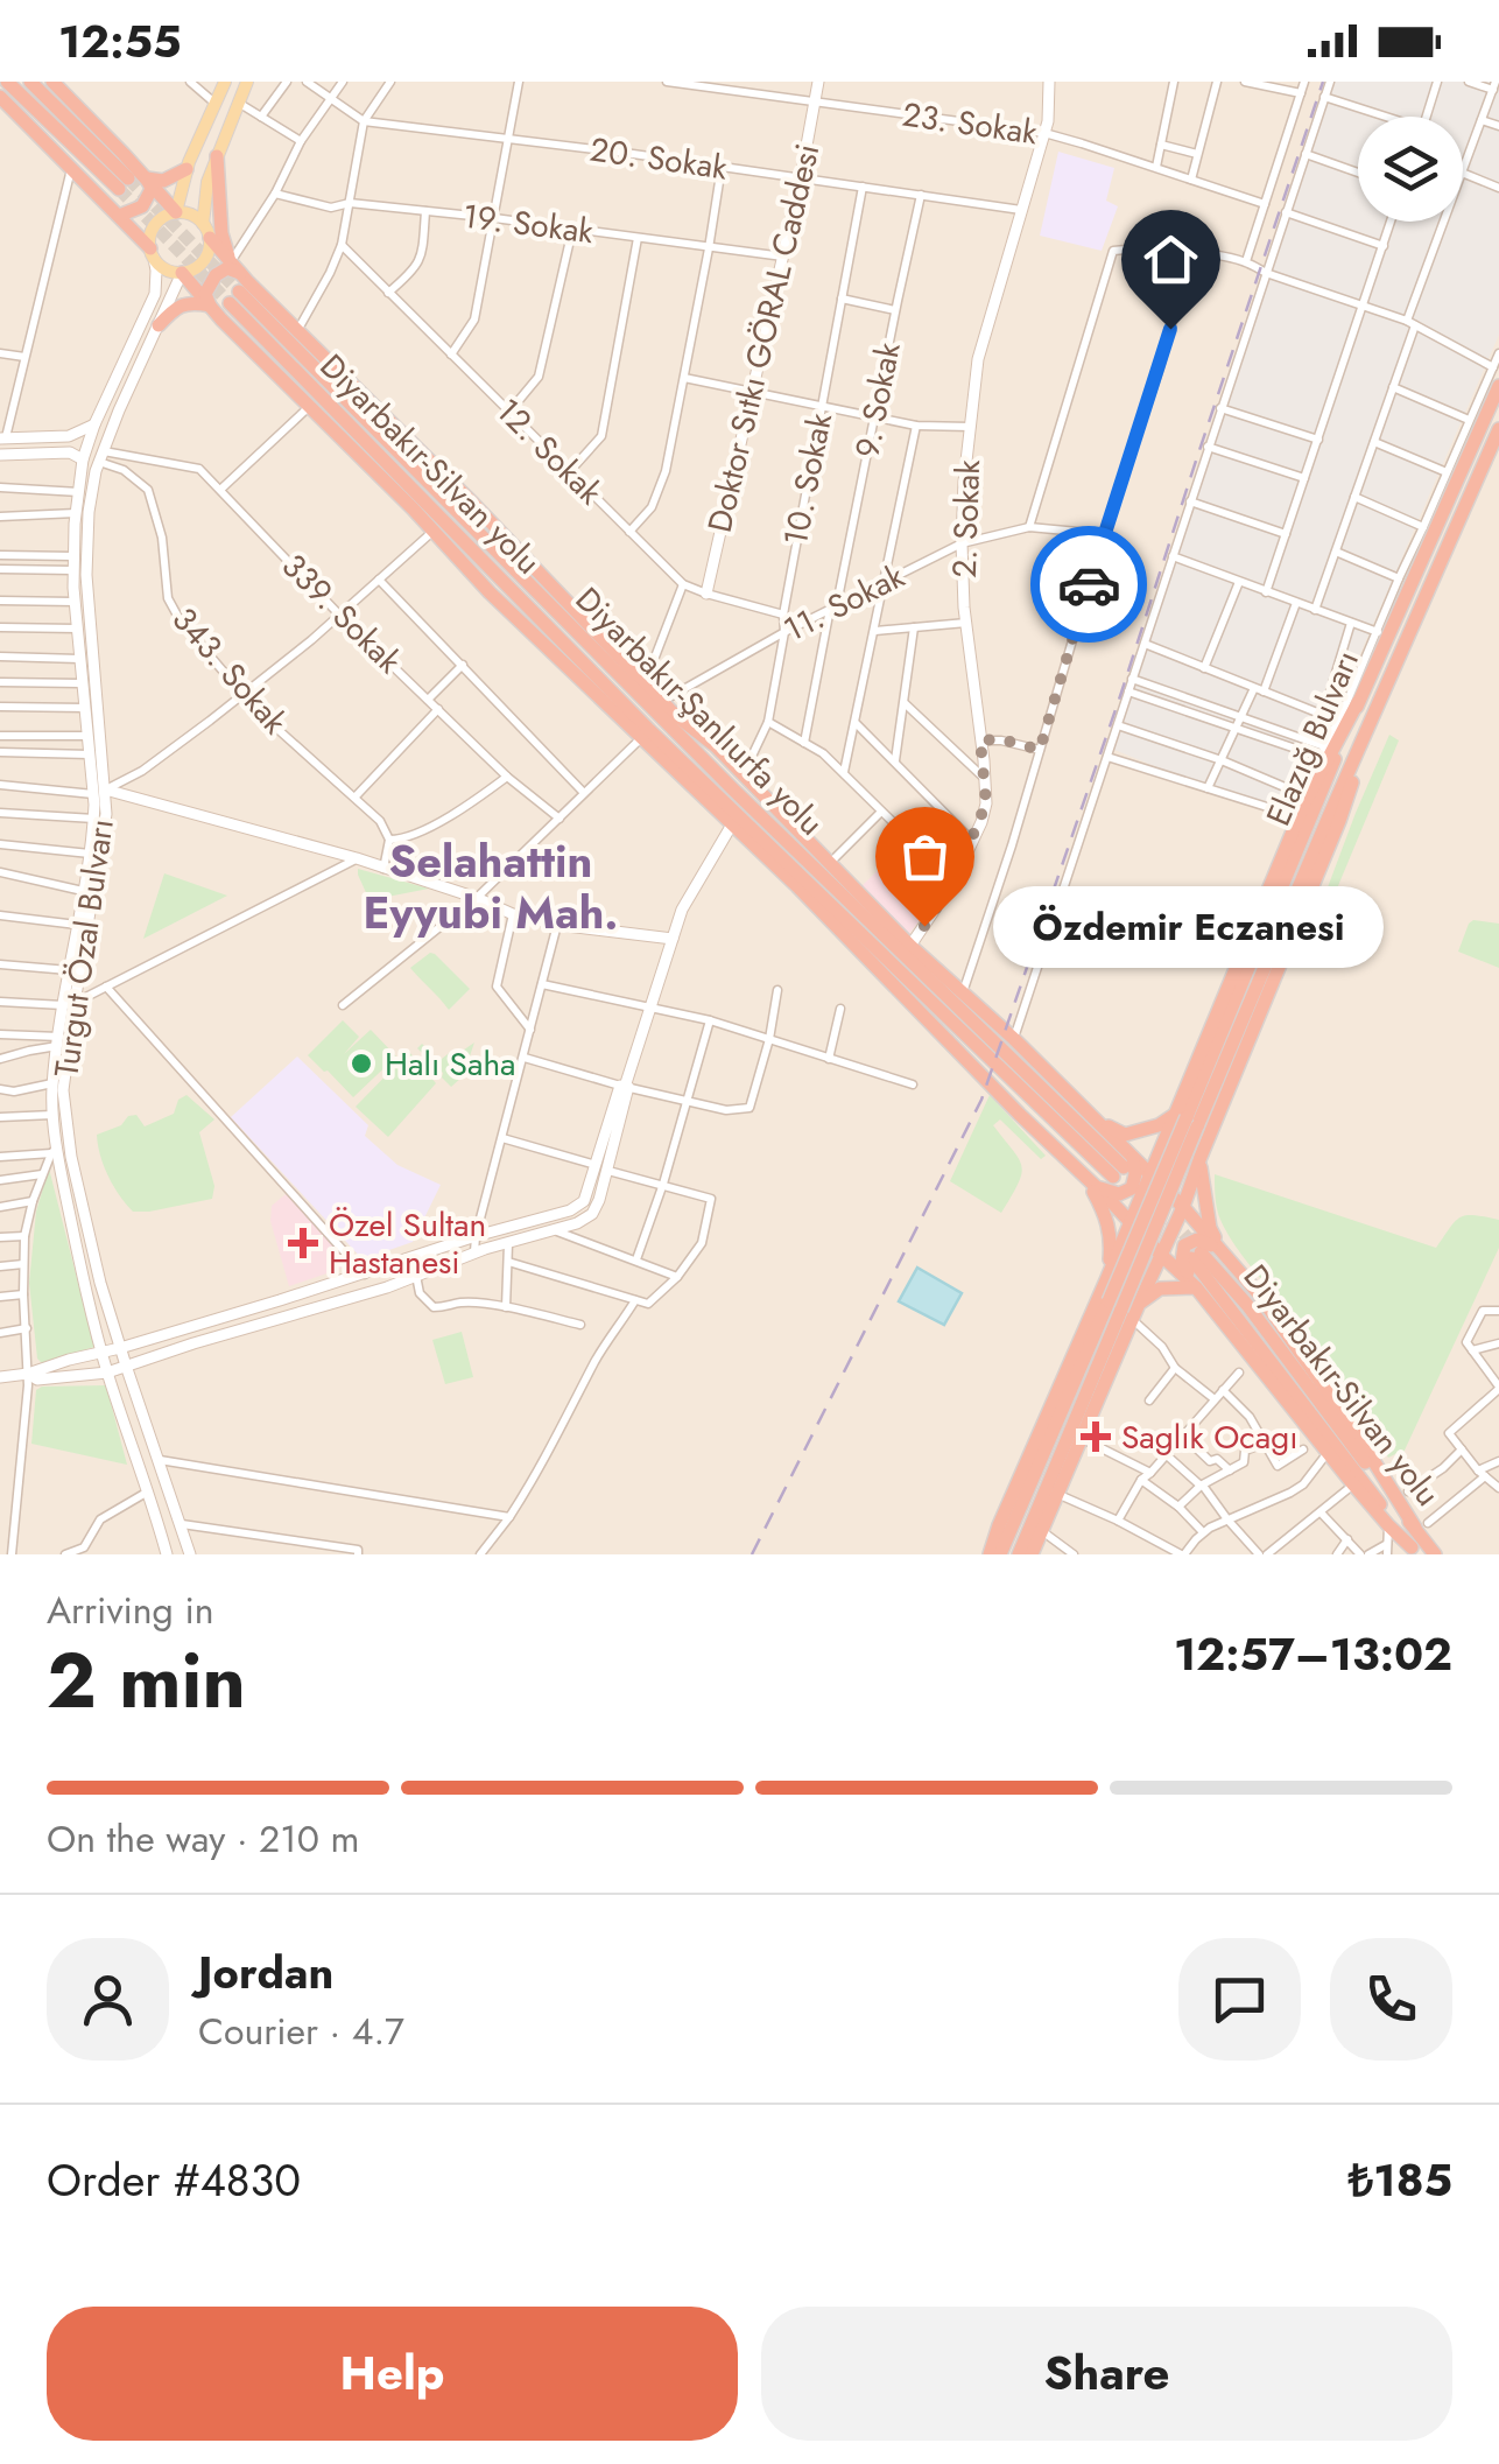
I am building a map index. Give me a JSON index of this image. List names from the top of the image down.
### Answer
{
  "streets": {
    "highway": ["Diyarbakır-Silvan yolu", "Diyarbakır-Şanlıurfa yolu", "Elazığ Bulvarı"],
    "street": [
      "23. Sokak",
      "20. Sokak",
      "19. Sokak",
      "Doktor Sıtkı GÖRAL Caddesi",
      "9. Sokak",
      "12. Sokak",
      "10. Sokak",
      "2. Sokak",
      "11. Sokak",
      "339. Sokak",
      "343. Sokak",
      "Turgut Özal Bulvarı"
    ]
  },
  "crossings": [
    ["23. Sokak", "Doktor Sıtkı GÖRAL Caddesi"],
    ["23. Sokak", "2. Sokak"],
    ["20. Sokak", "Doktor Sıtkı GÖRAL Caddesi"],
    ["20. Sokak", "9. Sokak"],
    ["20. Sokak", "10. Sokak"],
    ["20. Sokak", "2. Sokak"],
    ["19. Sokak", "Doktor Sıtkı GÖRAL Caddesi"],
    ["Doktor Sıtkı GÖRAL Caddesi", "12. Sokak"],
    ["9. Sokak", "11. Sokak"],
    ["12. Sokak", "10. Sokak"],
    ["Diyarbakır-Silvan yolu", "Diyarbakır-Şanlıurfa yolu"],
    ["10. Sokak", "11. Sokak"],
    ["2. Sokak", "11. Sokak"],
    ["339. Sokak", "343. Sokak"],
    ["339. Sokak", "Turgut Özal Bulvarı"],
    ["343. Sokak", "Turgut Özal Bulvarı"]
  ],
  "districts": ["Selahattin Eyyubi Mah."],
  "places": {
    "other": ["Özdemir Eczanesi", "Halı Saha"],
    "health": ["Özel Sultan Hastanesi", "Saglık Ocagı"]
  },
  "page": {
    "status": "12:55",
    "bubble": "Özdemir Eczanesi",
    "heading": ["2 min", "Arriving in", "12:57–13:02"],
    "panel": [
      "Jordan",
      "Courier · 4.7",
      "Order #4830",
      "₺185"
    ],
    "bar": "On the way · 210 m",
    "buttons": ["Help", "Share"]
  }
}
